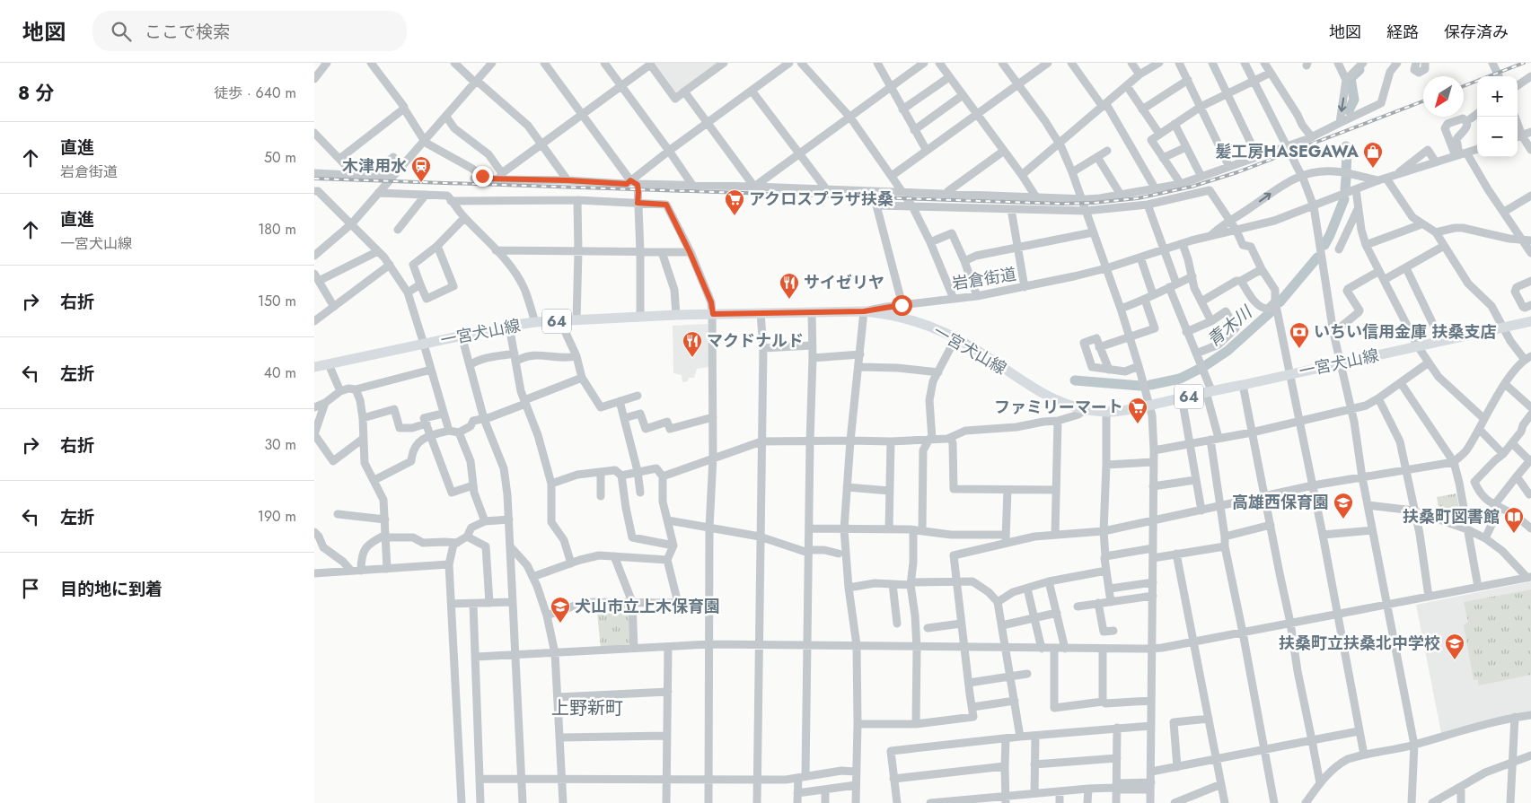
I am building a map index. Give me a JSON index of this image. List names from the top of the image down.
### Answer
{
  "streets": {
    "main road": ["64", "一宮犬山線"],
    "street": ["岩倉街道"]
  },
  "crossings": [
    ["岩倉街道", "一宮犬山線"]
  ],
  "districts": ["上野新町"],
  "water": ["青木川"],
  "places": {
    "shop": ["髪工房HASEGAWA"],
    "station": ["木津用水"],
    "supermarket": ["アクロスプラザ扶桑", "ファミリーマート"],
    "restaurant": ["サイゼリヤ", "マクドナルド"],
    "bank": ["いちい信用金庫 扶桑支店"],
    "school or university": ["高雄西保育園", "犬山市立上木保育園", "扶桑町立扶桑北中学校"],
    "library": ["扶桑町図書館"]
  },
  "north": "bottom left",
  "page": {
    "header": "地図",
    "search": "ここで検索",
    "nav": ["地図", "経路", "保存済み"],
    "heading": ["8 分", "徒歩 · 640 m"],
    "map_buttons": ["+", "−"],
    "list": [
      ["直進", "岩倉街道", "50 m"],
      ["直進", "一宮犬山線", "180 m"],
      ["右折", "150 m"],
      ["左折", "40 m"],
      ["右折", "30 m"],
      ["左折", "190 m"],
      "目的地に到着"
    ]
  }
}
